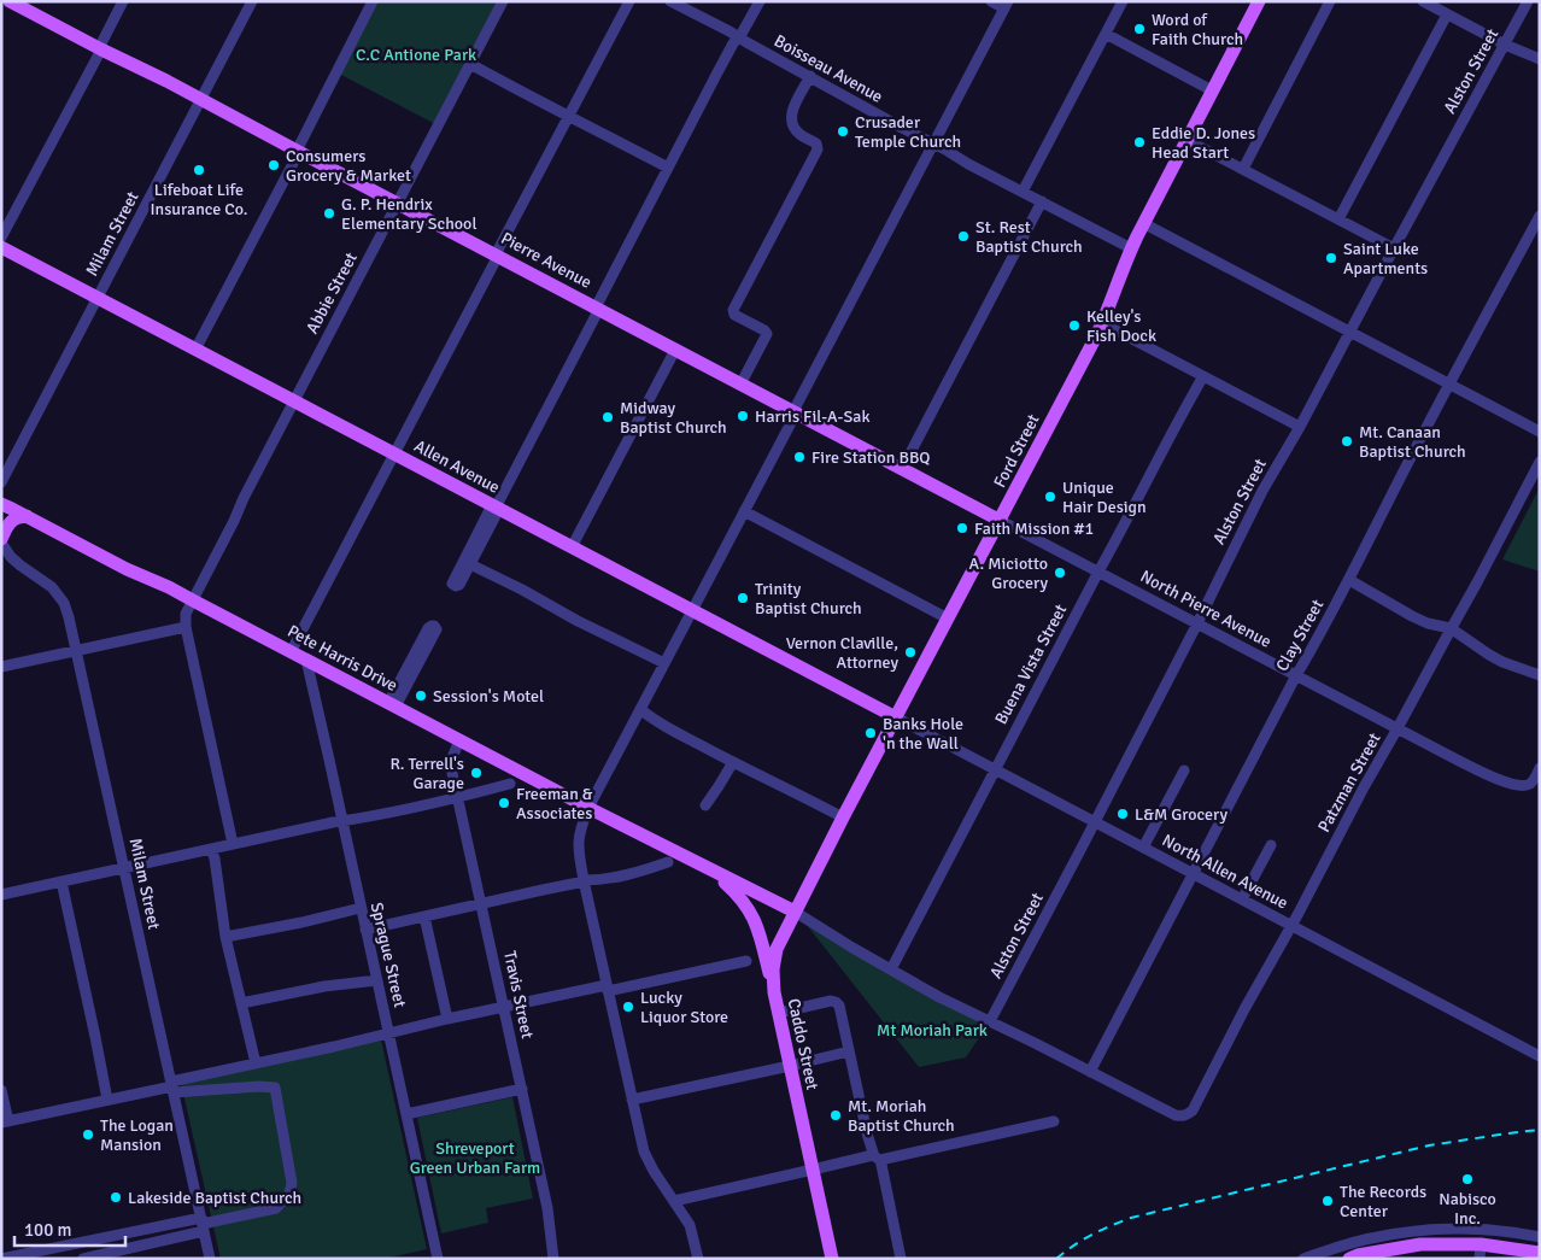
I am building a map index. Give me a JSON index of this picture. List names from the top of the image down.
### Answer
{
  "streets": {
    "main road": [
      "Pierre Avenue",
      "Ford Street",
      "Allen Avenue",
      "Pete Harris Drive",
      "Caddo Street"
    ],
    "street": [
      "Boisseau Avenue",
      "Alston Street",
      "Milam Street",
      "Abbie Street",
      "North Pierre Avenue",
      "Clay Street",
      "Buena Vista Street",
      "Patzman Street",
      "North Allen Avenue",
      "Sprague Street",
      "Travis Street"
    ]
  },
  "crossings": [
    ["Boisseau Avenue", "Ford Street"],
    ["Alston Street", "North Pierre Avenue"],
    ["Alston Street", "North Allen Avenue"],
    ["Milam Street", "Pierre Avenue"],
    ["Milam Street", "Allen Avenue"],
    ["Pierre Avenue", "Abbie Street"],
    ["Pierre Avenue", "Ford Street"],
    ["Pierre Avenue", "North Pierre Avenue"],
    ["Abbie Street", "Allen Avenue"],
    ["Abbie Street", "Pete Harris Drive"],
    ["Ford Street", "Allen Avenue"],
    ["Ford Street", "North Pierre Avenue"],
    ["Ford Street", "Pete Harris Drive"],
    ["Ford Street", "North Allen Avenue"],
    ["Ford Street", "Caddo Street"],
    ["Allen Avenue", "North Allen Avenue"],
    ["North Pierre Avenue", "Clay Street"],
    ["North Pierre Avenue", "Buena Vista Street"],
    ["North Pierre Avenue", "Patzman Street"],
    ["Clay Street", "Patzman Street"],
    ["Clay Street", "North Allen Avenue"],
    ["Pete Harris Drive", "Sprague Street"],
    ["Pete Harris Drive", "Travis Street"],
    ["Pete Harris Drive", "Caddo Street"],
    ["Buena Vista Street", "North Allen Avenue"],
    ["Patzman Street", "North Allen Avenue"]
  ],
  "parks": ["C.C Antione Park", "Mt Moriah Park", "Shreveport Green Urban Farm"],
  "places": [
    "Word of Faith Church",
    "Crusader Temple Church",
    "Eddie D. Jones Head Start",
    "Consumers Grocery & Market",
    "Lifeboat Life Insurance Co.",
    "G. P. Hendrix Elementary School",
    "St. Rest Baptist Church",
    "Saint Luke Apartments",
    "Kelley's Fish Dock",
    "Harris Fil-A-Sak",
    "Midway Baptist Church",
    "Mt. Canaan Baptist Church",
    "Fire Station BBQ",
    "Unique Hair Design",
    "Faith Mission #1",
    "A. Miciotto Grocery",
    "Trinity Baptist Church",
    "Vernon Claville, Attorney",
    "Session's Motel",
    "Banks Hole 'n the Wall",
    "R. Terrell's Garage",
    "Freeman & Associates",
    "L&M Grocery",
    "Lucky Liquor Store",
    "Mt. Moriah Baptist Church",
    "The Logan Mansion",
    "Nabisco Inc.",
    "Lakeside Baptist Church",
    "The Records Center"
  ],
  "scale_bar": "100 m"
}
